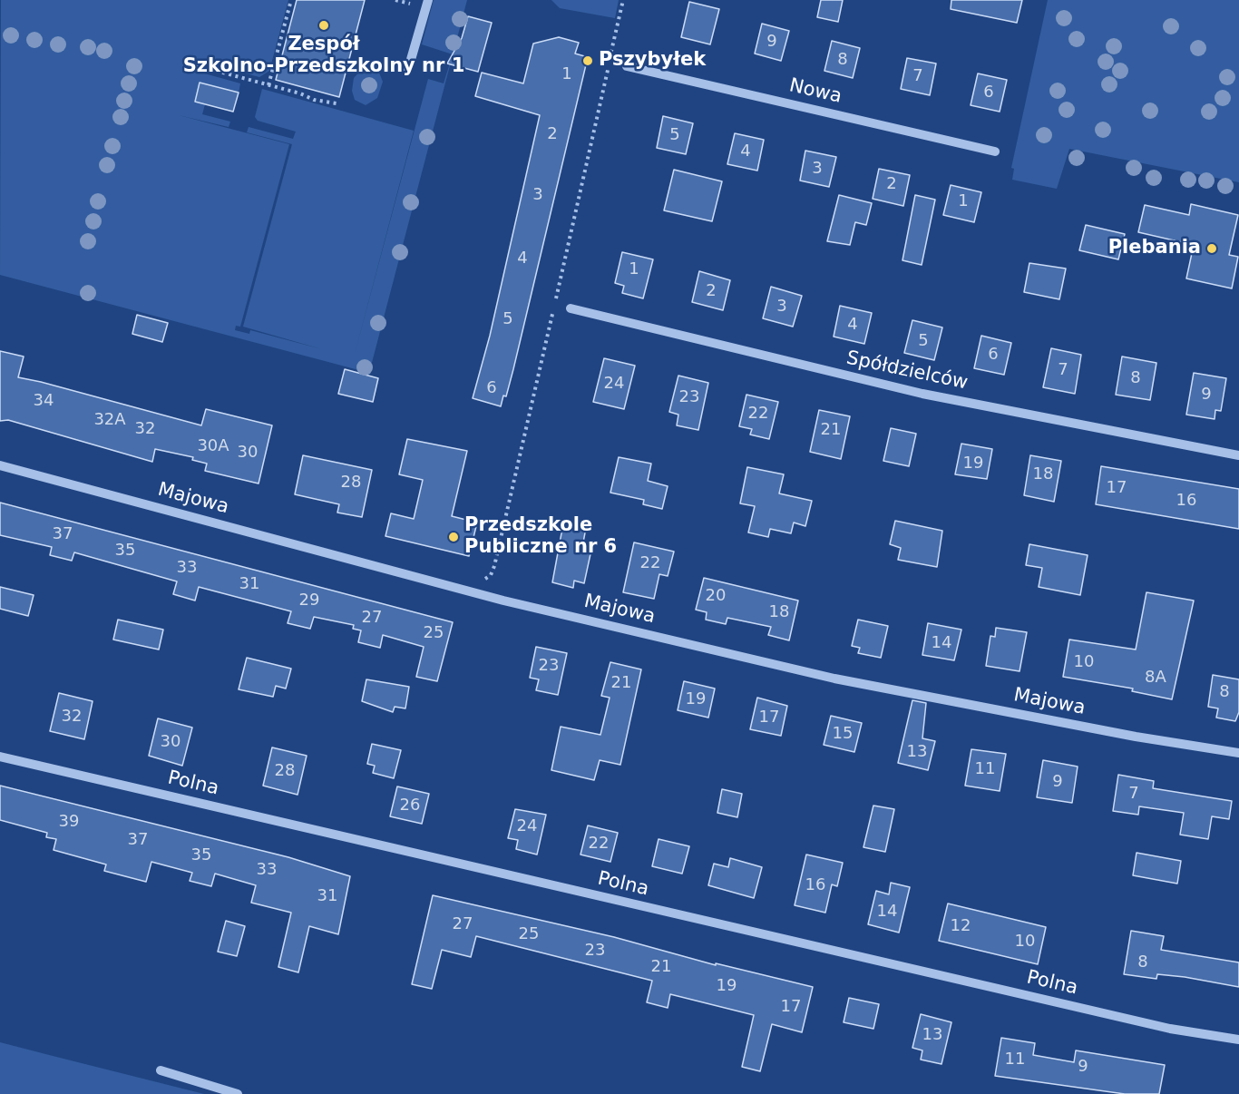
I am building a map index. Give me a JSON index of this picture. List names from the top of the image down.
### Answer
{
  "streets": {
    "street": [
      "Nowa",
      "Spółdzielców",
      "Majowa",
      "Polna"
    ]
  },
  "places": [
    "Zespół Szkolno-Przedszkolny nr 1",
    "Pszybyłek",
    "Plebania",
    "Przedszkole Publiczne nr 6"
  ],
  "house_numbers": [
    "9",
    "8",
    "1",
    "7",
    "6",
    "2",
    "5",
    "4",
    "3",
    "2",
    "3",
    "1",
    "4",
    "1",
    "2",
    "3",
    "5",
    "4",
    "5",
    "6",
    "7",
    "8",
    "24",
    "6",
    "9",
    "23",
    "34",
    "22",
    "32A",
    "32",
    "21",
    "30A",
    "30",
    "19",
    "18",
    "28",
    "17",
    "16",
    "37",
    "35",
    "22",
    "33",
    "31",
    "20",
    "29",
    "18",
    "27",
    "25",
    "14",
    "10",
    "23",
    "8A",
    "21",
    "8",
    "19",
    "32",
    "17",
    "15",
    "30",
    "13",
    "11",
    "28",
    "9",
    "7",
    "26",
    "39",
    "24",
    "37",
    "22",
    "35",
    "33",
    "16",
    "31",
    "14",
    "27",
    "12",
    "25",
    "10",
    "23",
    "8",
    "21",
    "19",
    "17",
    "13",
    "11",
    "9"
  ]
}
